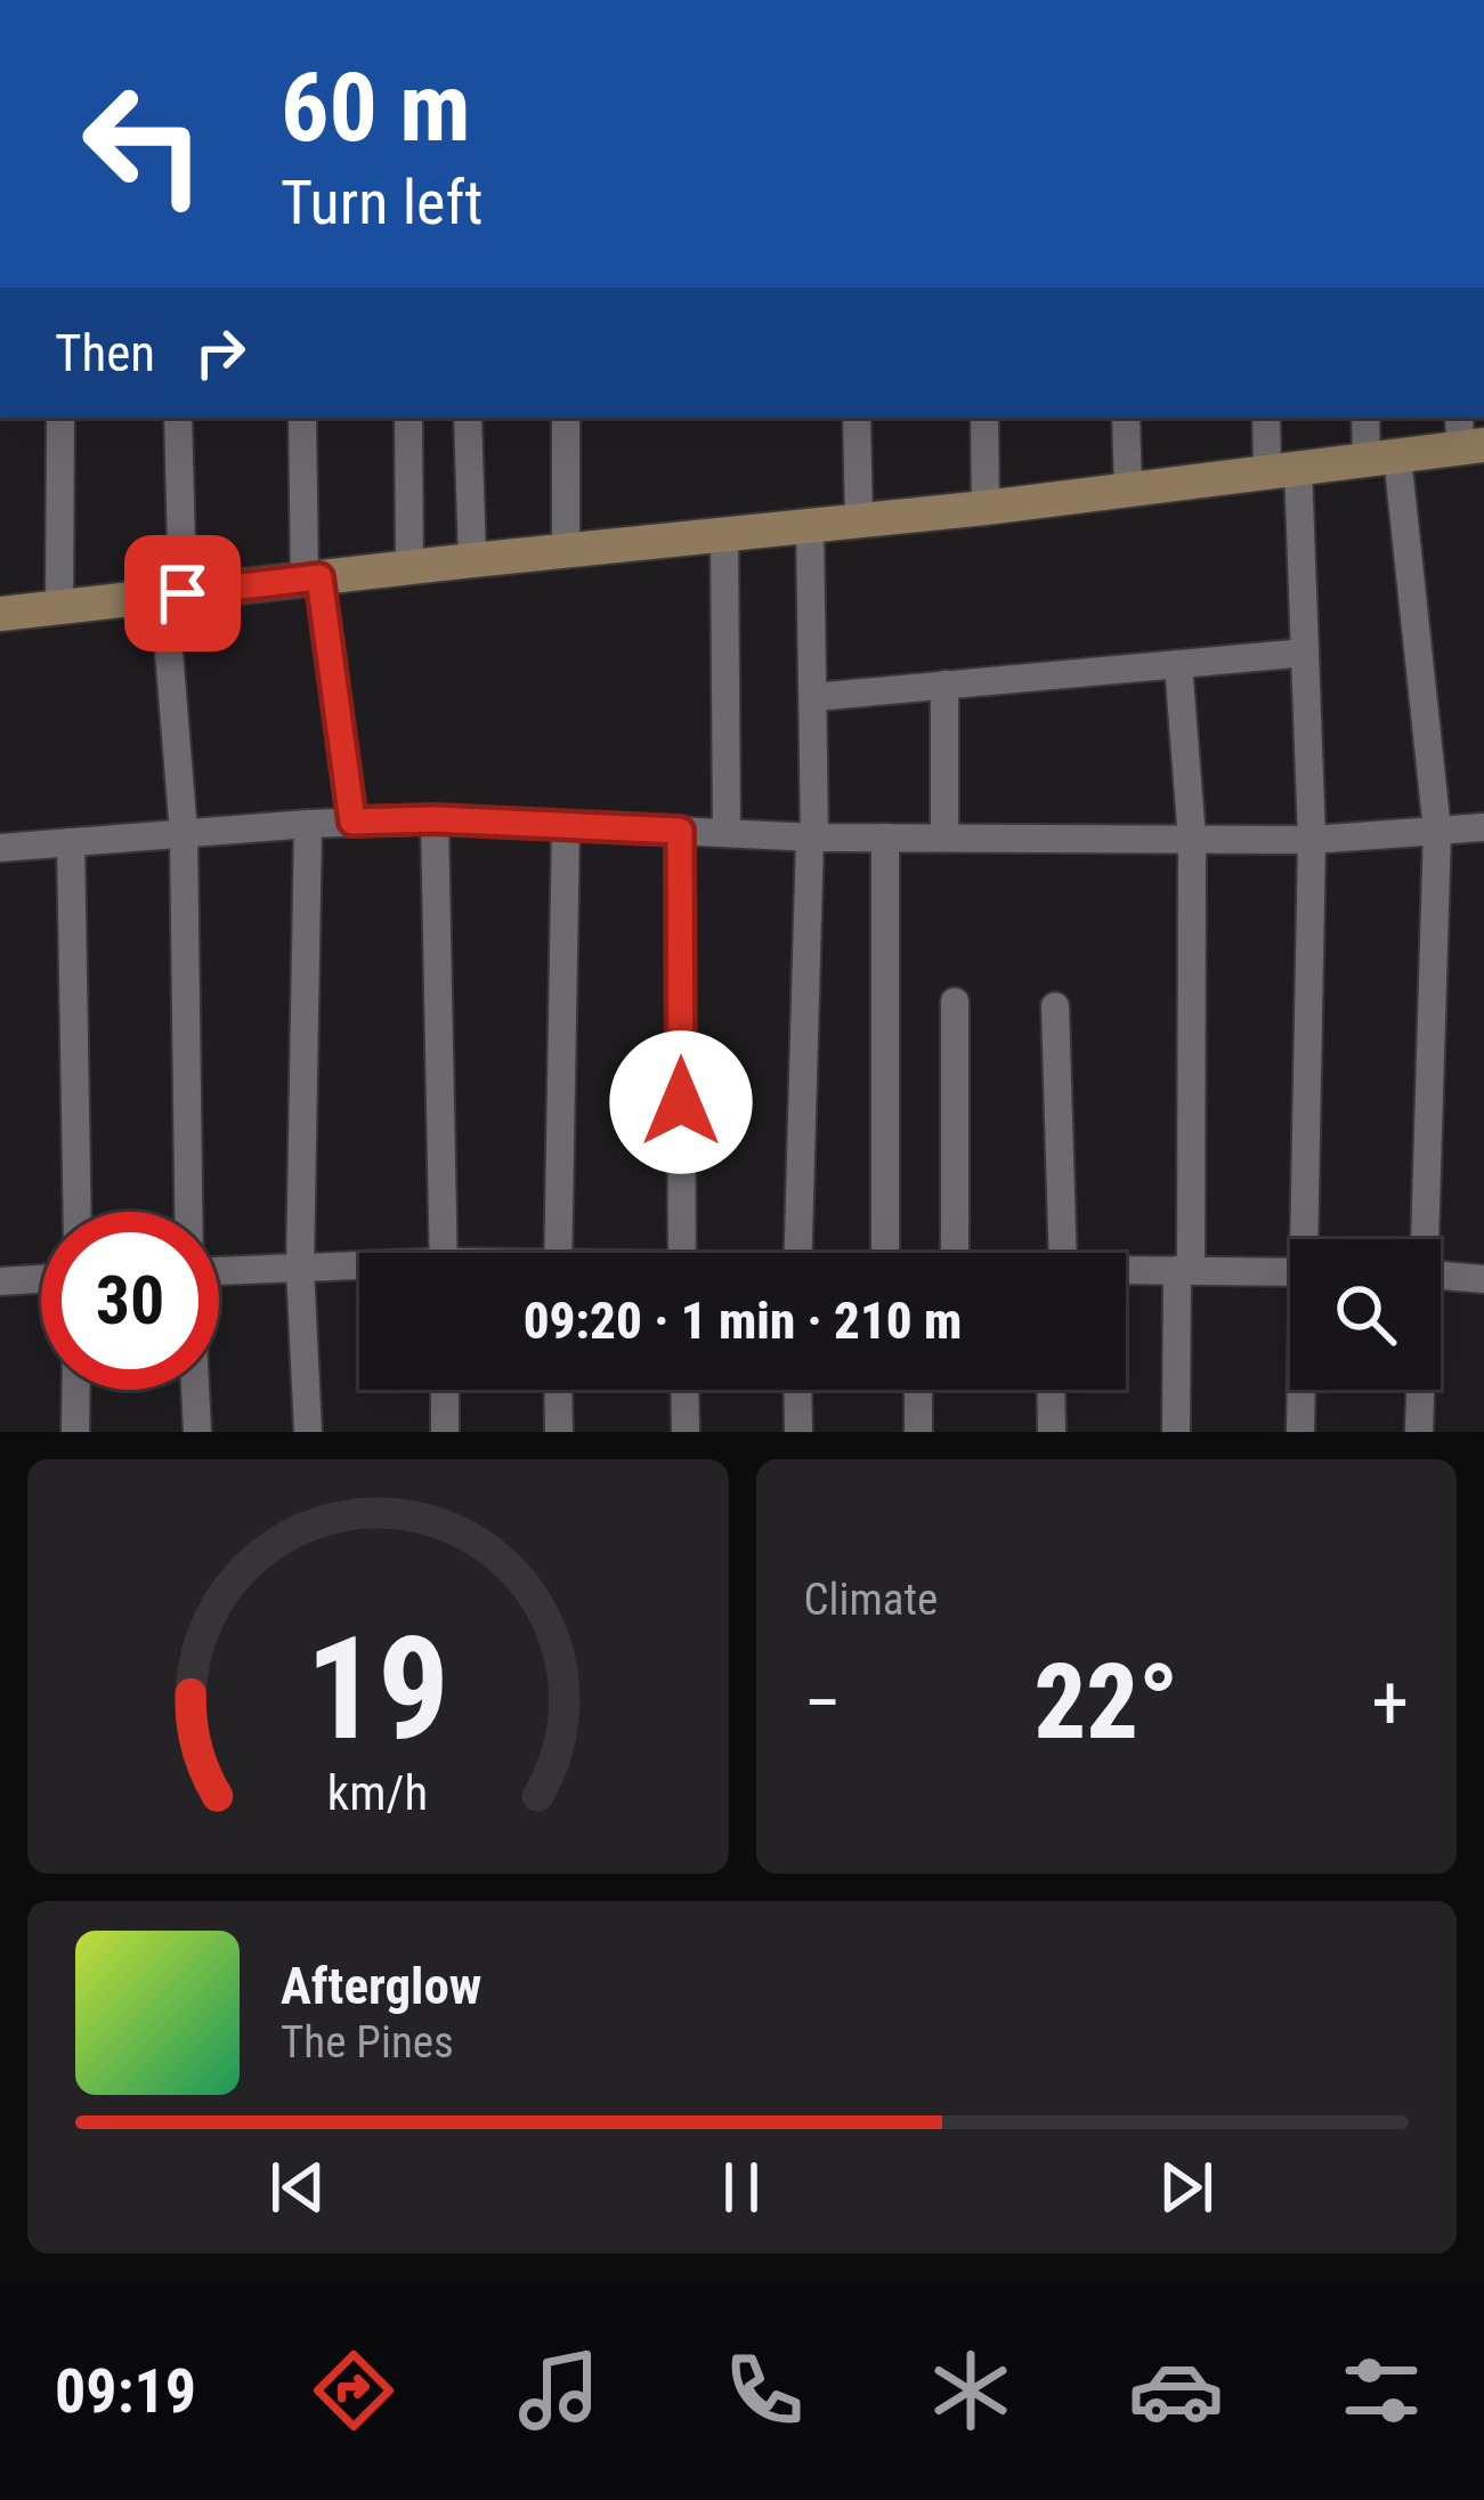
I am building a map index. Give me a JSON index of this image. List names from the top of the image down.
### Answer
{
  "page": {
    "turn": ["60 m", "Turn left"],
    "then": "Then",
    "limit": "30",
    "trip": "09:20 · 1 min · 210 m",
    "tile": "Climate",
    "heat": ["−", "22°", "+"],
    "song": ["Afterglow", "The Pines"],
    "tabs": "09:19",
    "gauge": ["19", "km/h"]
  }
}
